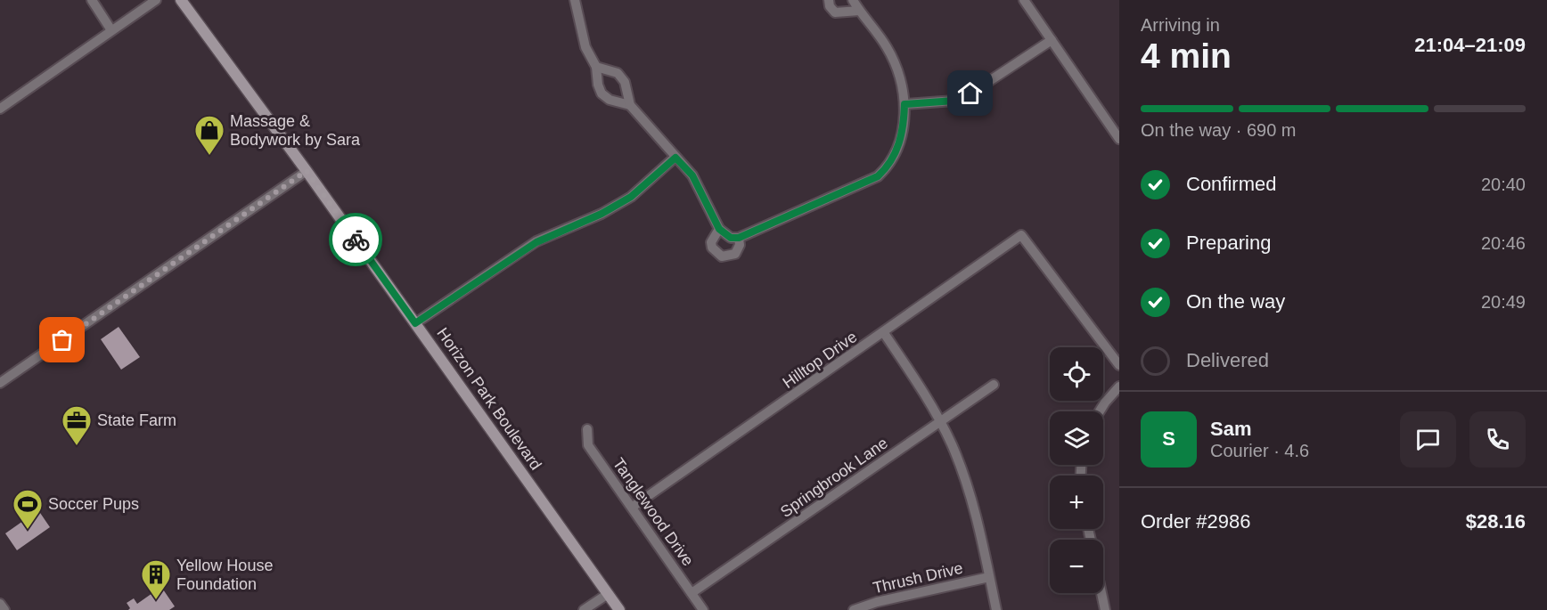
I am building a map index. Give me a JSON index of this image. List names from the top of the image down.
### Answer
{
  "streets": {
    "street": [
      "Hilltop Drive",
      "Horizon Park Boulevard",
      "Springbrook Lane",
      "Tanglewood Drive",
      "Thrush Drive"
    ]
  },
  "crossings": [
    ["Hilltop Drive", "Tanglewood Drive"],
    ["Springbrook Lane", "Tanglewood Drive"]
  ],
  "places": {
    "shop": ["Massage & Bodywork by Sara"],
    "office": ["State Farm"],
    "sports": ["Soccer Pups"],
    "building": ["Yellow House Foundation"]
  },
  "page": {
    "heading": ["4 min", "Arriving in", "21:04–21:09"],
    "panel": [
      "Sam",
      "Courier · 4.6",
      "Order #2986",
      "$28.16"
    ],
    "bar": "On the way · 690 m",
    "list": [
      ["Confirmed", "20:40"],
      ["Preparing", "20:46"],
      ["On the way", "20:49"],
      "Delivered"
    ],
    "map_buttons": ["+", "−"],
    "round": "S"
  }
}
